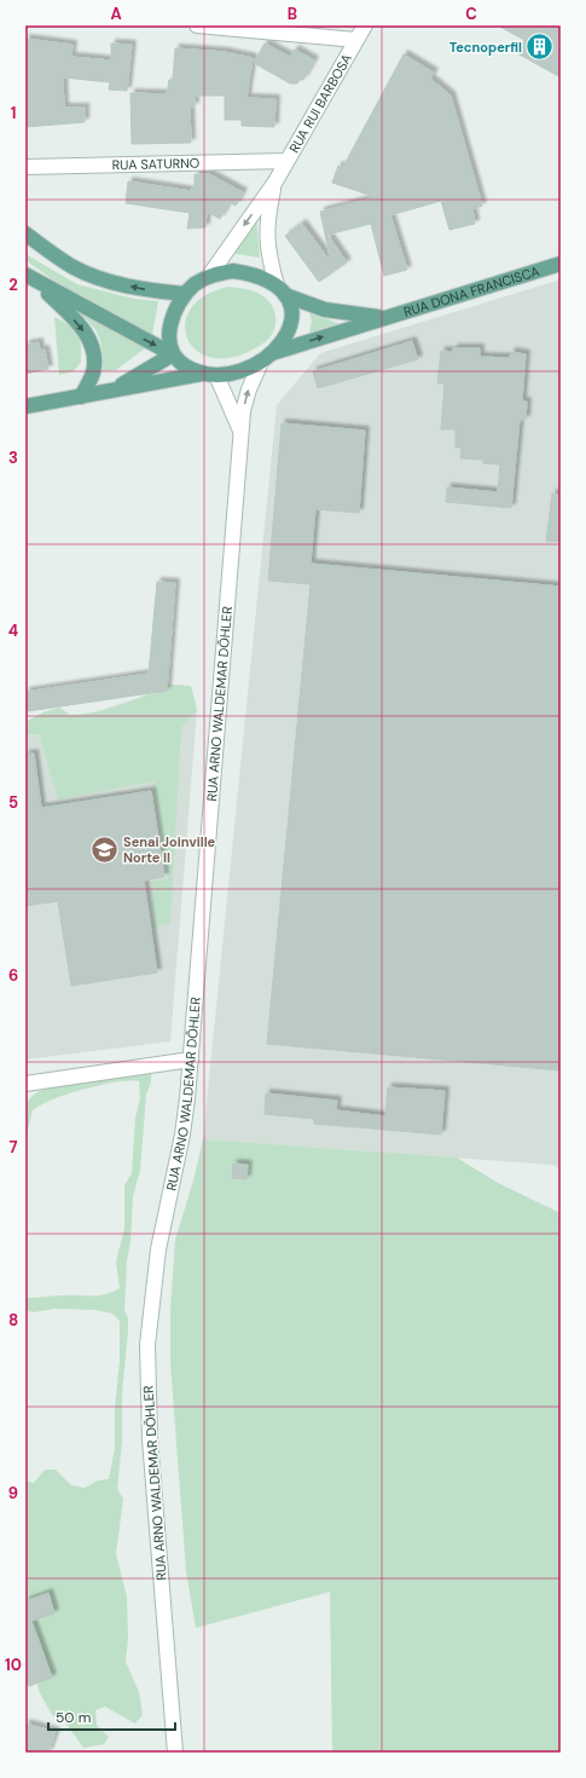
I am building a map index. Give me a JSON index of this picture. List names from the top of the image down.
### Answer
{
  "streets": {
    "main road": [
      "RUA RUI BARBOSA",
      "RUA SATURNO",
      "RUA DONA FRANCISCA",
      "RUA ARNO WALDEMAR DÖHLER"
    ]
  },
  "crossings": [
    ["RUA RUI BARBOSA", "RUA SATURNO"],
    ["RUA RUI BARBOSA", "RUA DONA FRANCISCA"],
    ["RUA RUI BARBOSA", "RUA ARNO WALDEMAR DÖHLER"],
    ["RUA DONA FRANCISCA", "RUA ARNO WALDEMAR DÖHLER"]
  ],
  "places": {
    "building": ["Tecnoperfil"],
    "school or university": ["Senai Joinville Norte II"]
  },
  "scale_bar": "50 m",
  "grid": {
    "columns": ["A", "B", "C"],
    "rows": [
      "1",
      "2",
      "3",
      "4",
      "5",
      "6",
      "7",
      "8",
      "9",
      "10"
    ]
  }
}
